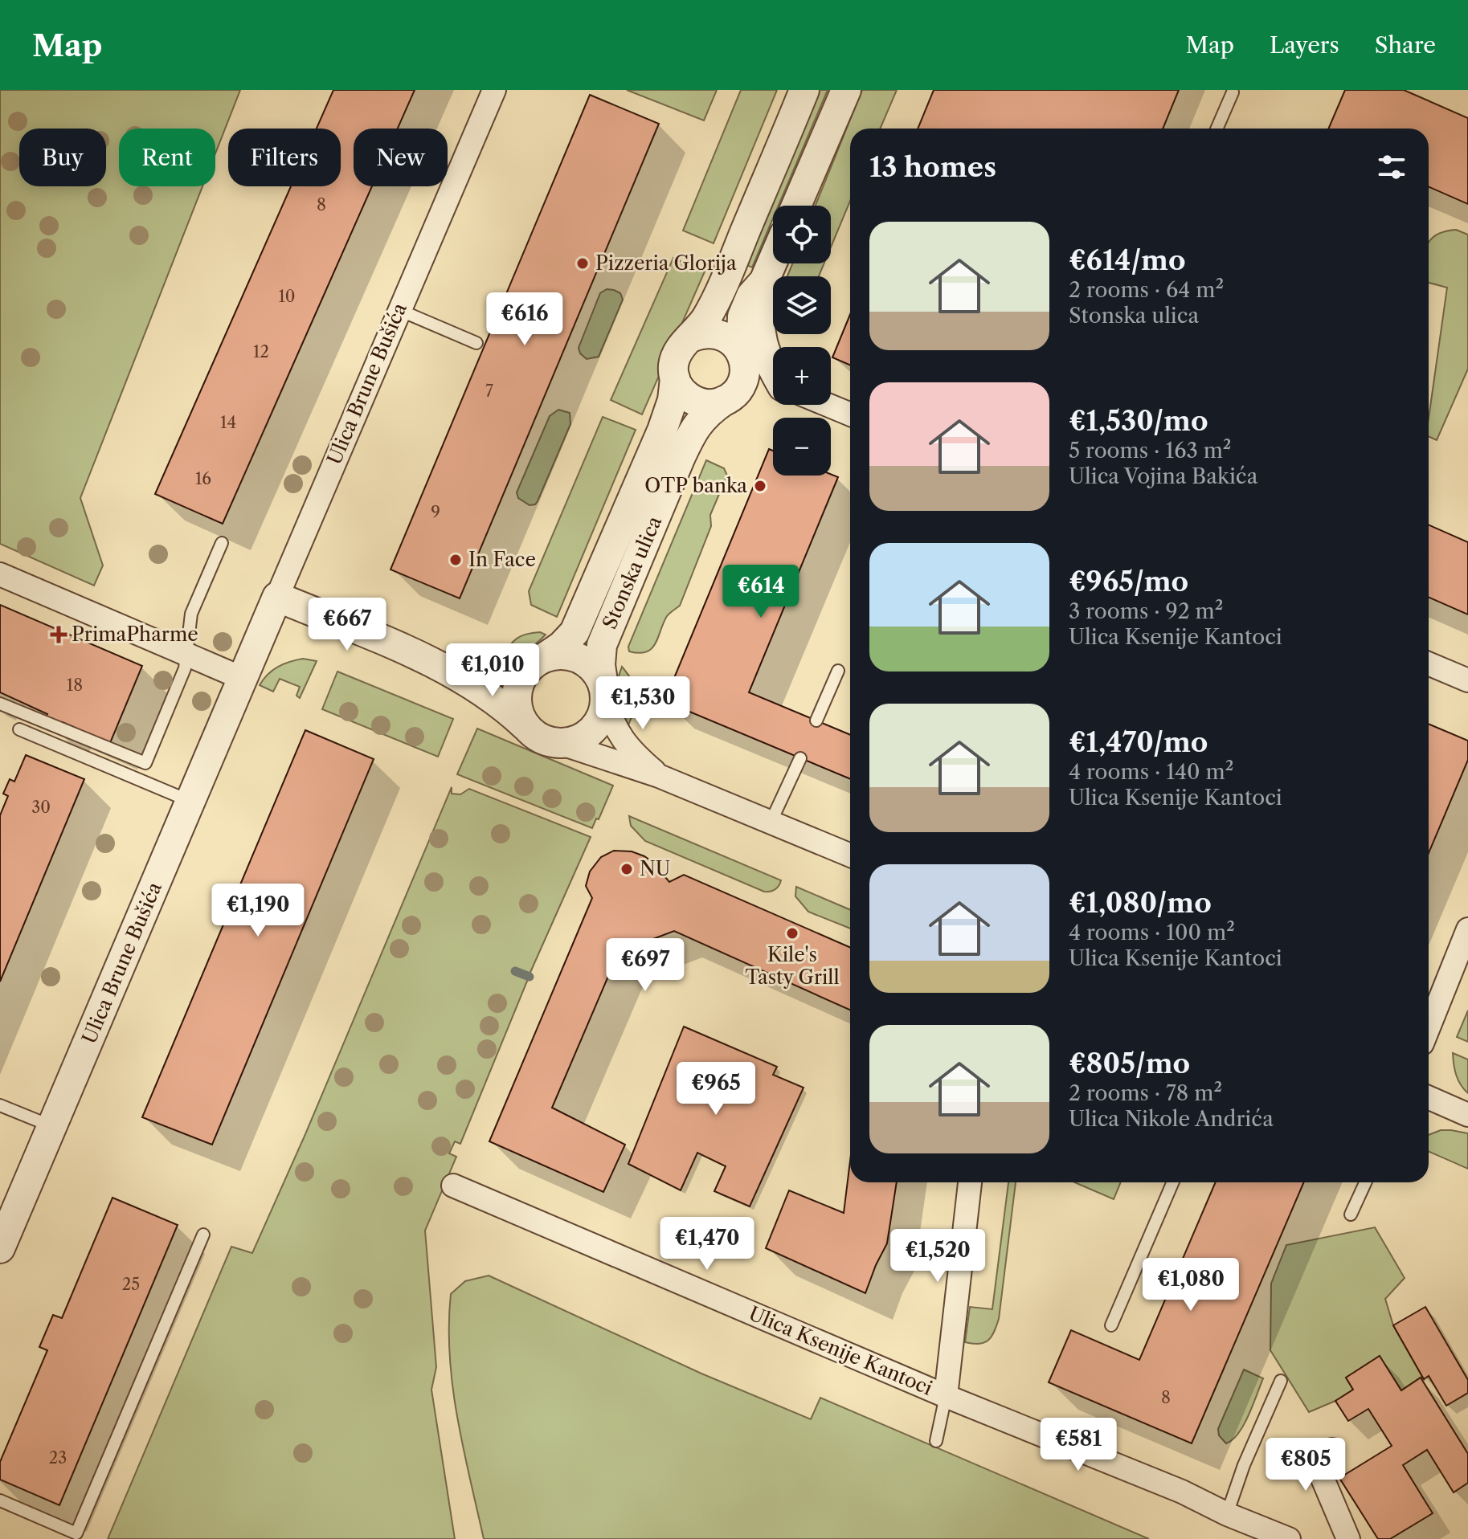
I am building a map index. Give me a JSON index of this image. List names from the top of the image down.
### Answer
{
  "streets": {
    "street": ["Ulica Brune Bušića", "Stonska ulica", "Ulica Ksenije Kantoci"]
  },
  "crossings": [
    ["Ulica Brune Bušića", "Stonska ulica"]
  ],
  "places": {
    "other": [
      "Pizzeria Glorija",
      "OTP banka",
      "In Face",
      "NU",
      "Kile's Tasty Grill"
    ],
    "health": ["PrimaPharme"]
  },
  "house_numbers": [
    "8",
    "10",
    "12",
    "7",
    "14",
    "16",
    "9",
    "18",
    "30",
    "25",
    "8",
    "23"
  ],
  "page": {
    "header": "Map",
    "nav": ["Map", "Layers", "Share"],
    "chip": [
      "Buy",
      "Rent",
      "Filters",
      "New"
    ],
    "heading": "13 homes",
    "map_buttons": ["+", "−"],
    "list": [
      {
        "name": "€614/mo",
        "note": "2 rooms · 64 m² · Stonska ulica"
      },
      {
        "name": "€1,530/mo",
        "note": "5 rooms · 163 m² · Ulica Vojina Bakića"
      },
      {
        "name": "€965/mo",
        "note": "3 rooms · 92 m² · Ulica Ksenije Kantoci"
      },
      {
        "name": "€1,470/mo",
        "note": "4 rooms · 140 m² · Ulica Ksenije Kantoci"
      },
      {
        "name": "€1,080/mo",
        "note": "4 rooms · 100 m² · Ulica Ksenije Kantoci"
      },
      {
        "name": "€805/mo",
        "note": "2 rooms · 78 m² · Ulica Nikole Andrića"
      }
    ],
    "price": [
      "€616",
      "€614",
      "€667",
      "€1,010",
      "€1,530",
      "€1,190",
      "€697",
      "€965",
      "€1,470",
      "€1,520",
      "€1,080",
      "€581",
      "€805"
    ]
  }
}
